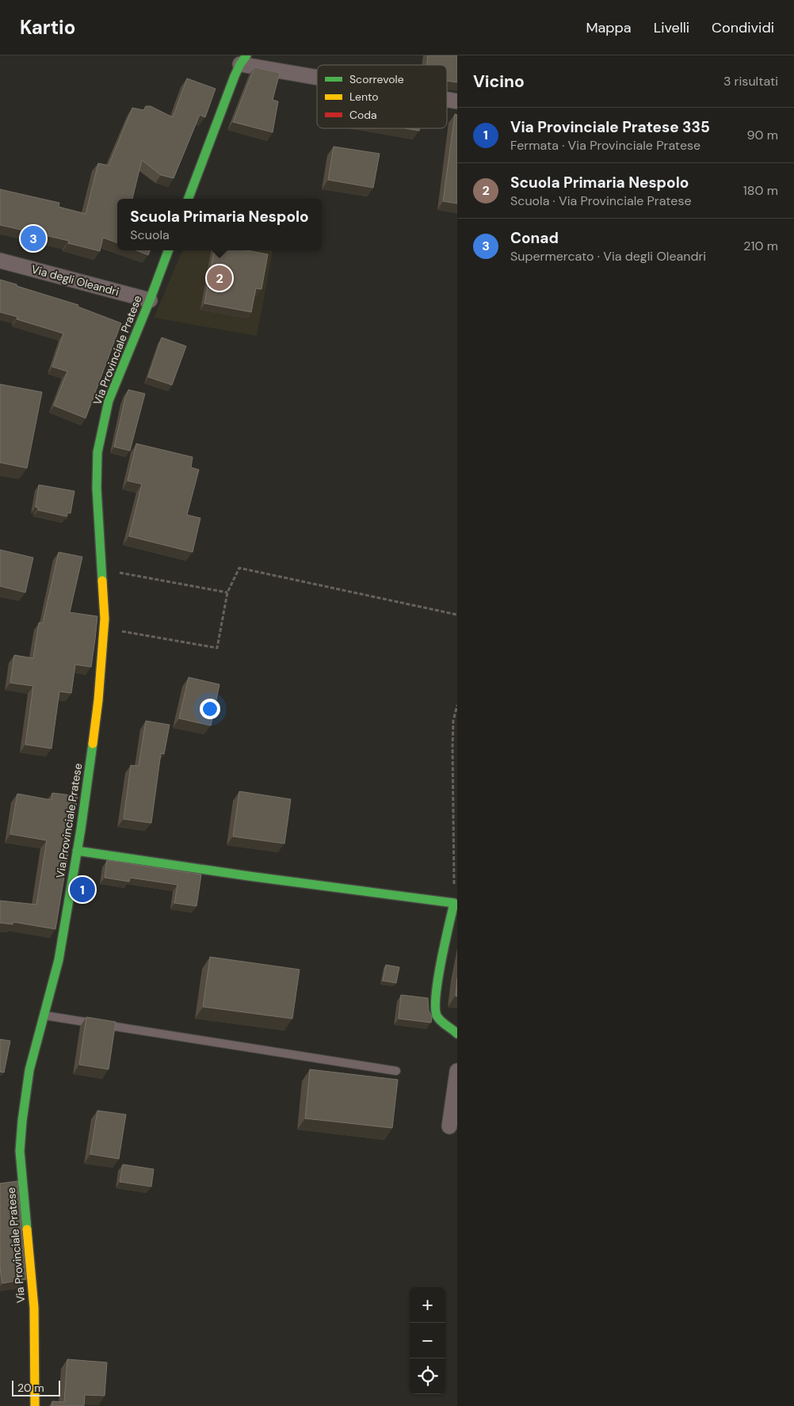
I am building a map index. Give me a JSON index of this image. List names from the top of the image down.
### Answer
{
  "streets": {
    "street": ["Via degli Oleandri", "Via Provinciale Pratese"]
  },
  "crossings": [
    ["Via degli Oleandri", "Via Provinciale Pratese"]
  ],
  "legend": ["Scorrevole", "Lento", "Coda"],
  "scale_bar": "20 m",
  "page": {
    "header": "Kartio",
    "nav": ["Mappa", "Livelli", "Condividi"],
    "heading": ["Vicino", "3 risultati"],
    "list": [
      {
        "mark": "1",
        "name": "Via Provinciale Pratese 335",
        "note": "Fermata · Via Provinciale Pratese",
        "value": "90 m"
      },
      {
        "mark": "2",
        "name": "Scuola Primaria Nespolo",
        "note": "Scuola · Via Provinciale Pratese",
        "value": "180 m"
      },
      {
        "mark": "3",
        "name": "Conad",
        "note": "Supermercato · Via degli Oleandri",
        "value": "210 m"
      }
    ],
    "popup": ["Scuola Primaria Nespolo", "Scuola"],
    "pins": ["3", "2", "1"],
    "map_buttons": ["+", "−"],
    "scale": "20 m"
  }
}
